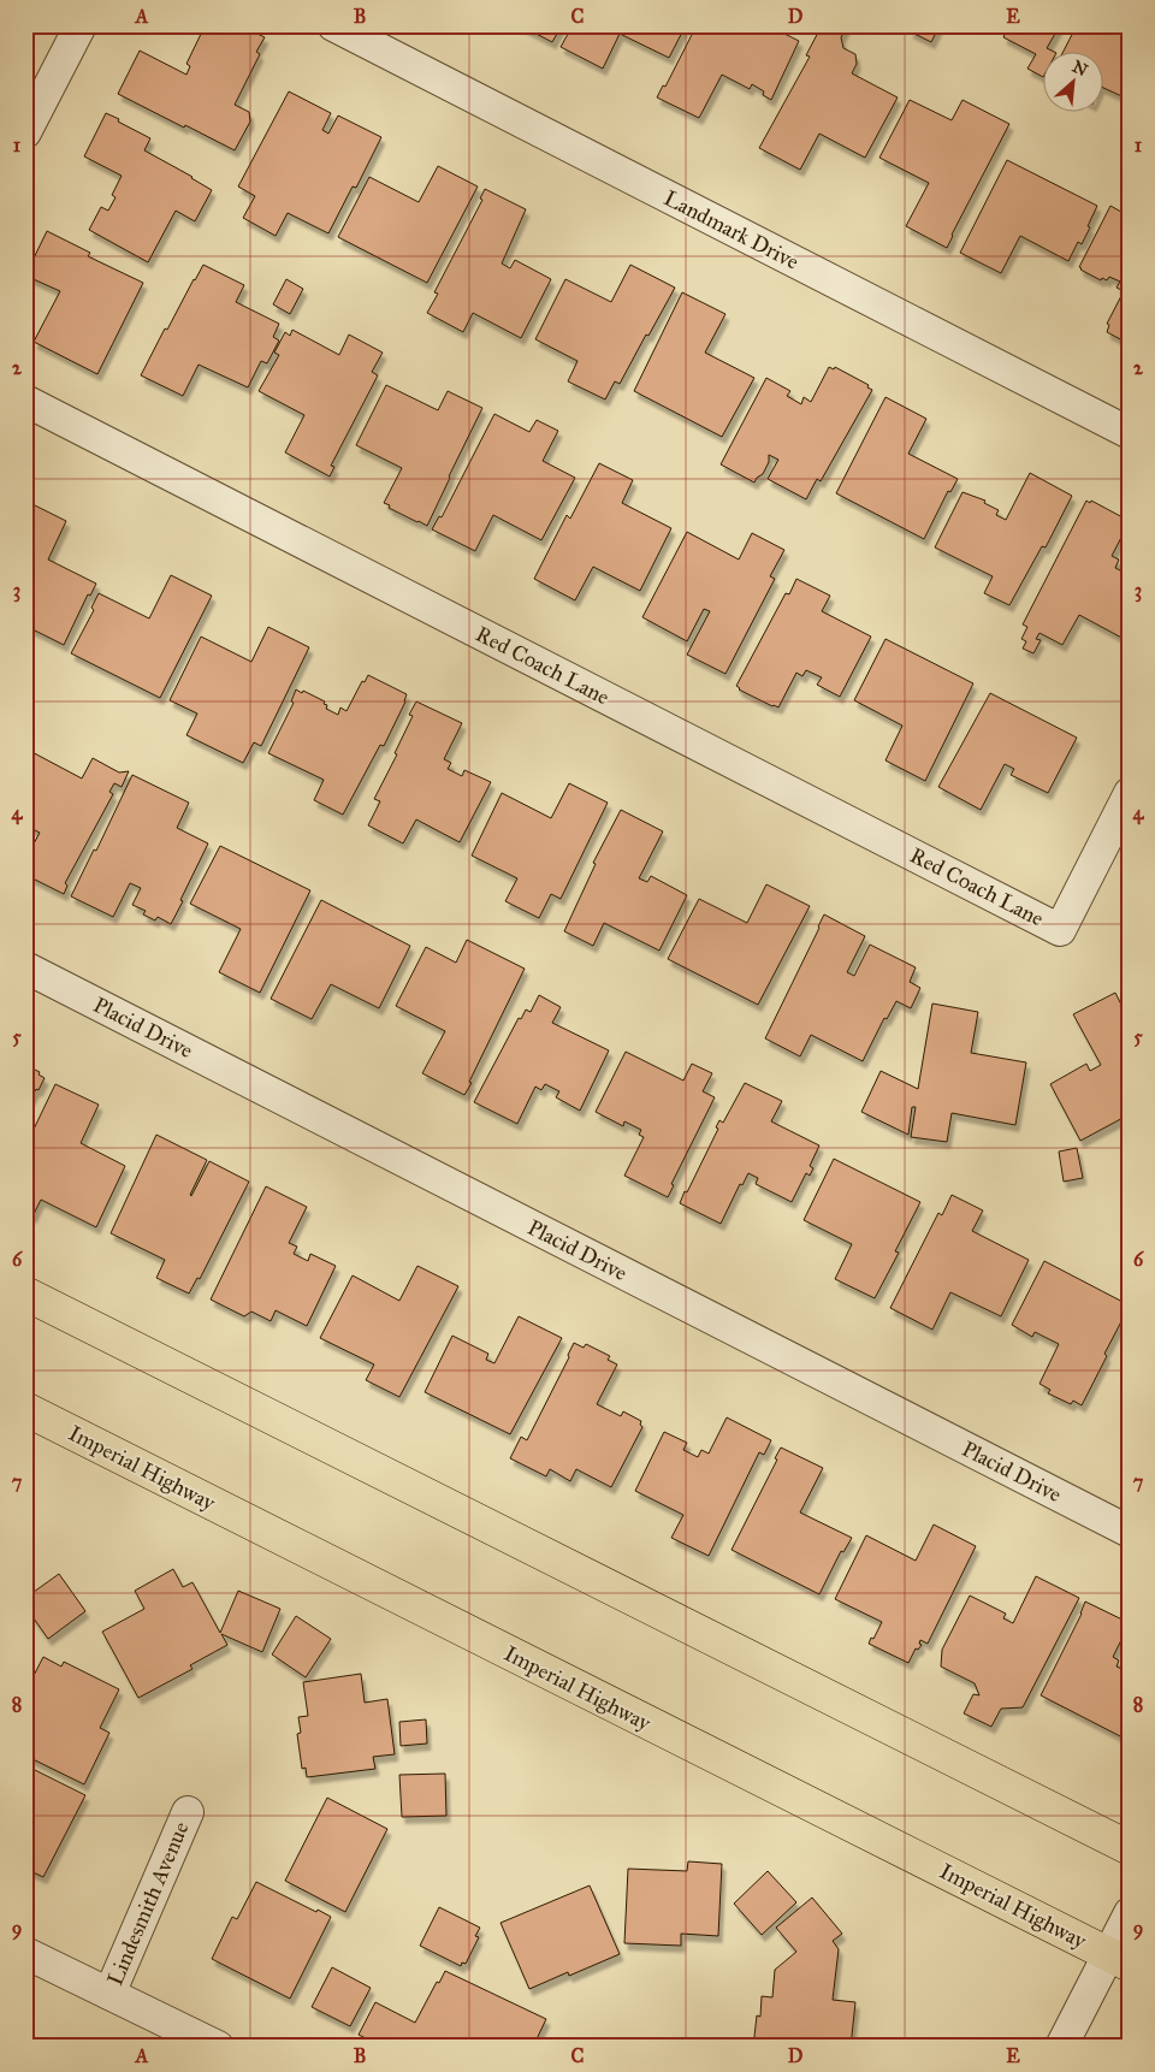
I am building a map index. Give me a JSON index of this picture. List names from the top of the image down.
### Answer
{
  "streets": {
    "main road": ["Imperial Highway"],
    "street": [
      "Landmark Drive",
      "Red Coach Lane",
      "Placid Drive",
      "Lindesmith Avenue"
    ]
  },
  "north": "top right",
  "grid": {
    "columns": [
      "A",
      "B",
      "C",
      "D",
      "E"
    ],
    "rows": [
      "1",
      "2",
      "3",
      "4",
      "5",
      "6",
      "7",
      "8",
      "9"
    ]
  }
}
